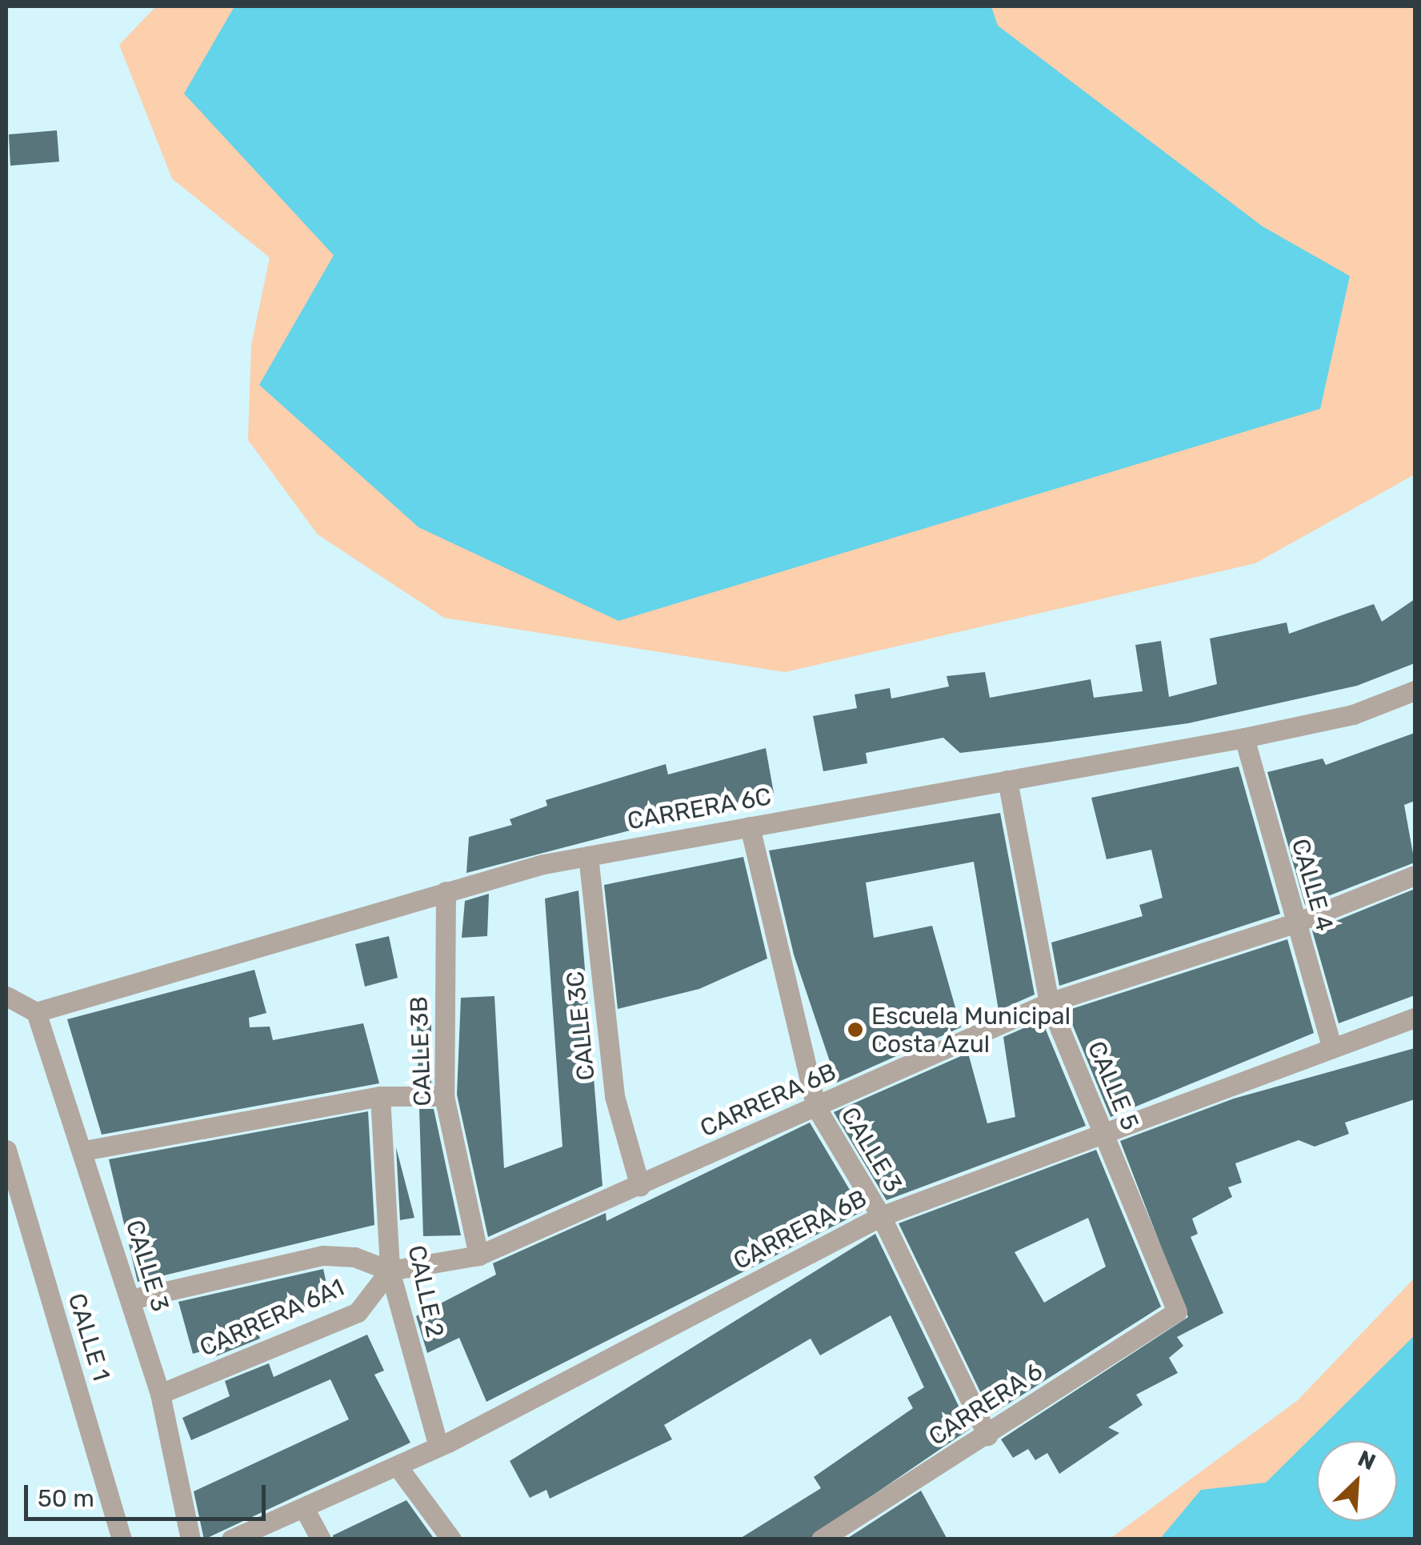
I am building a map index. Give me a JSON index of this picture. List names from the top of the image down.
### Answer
{
  "streets": {
    "street": [
      "CARRERA 6C",
      "CALLE 4",
      "CALLE 3C",
      "CALLE 3B",
      "CALLE 5",
      "CARRERA 6B",
      "CALLE 3",
      "CALLE 2",
      "CARRERA 6A1",
      "CALLE 1",
      "CARRERA 6"
    ]
  },
  "crossings": [
    ["CARRERA 6C", "CALLE 4"],
    ["CARRERA 6C", "CALLE 3C"],
    ["CARRERA 6C", "CALLE 3B"],
    ["CARRERA 6C", "CALLE 5"],
    ["CARRERA 6C", "CALLE 3"],
    ["CALLE 4", "CARRERA 6B"],
    ["CALLE 3C", "CARRERA 6B"],
    ["CALLE 3B", "CARRERA 6B"],
    ["CALLE 5", "CARRERA 6B"],
    ["CALLE 5", "CARRERA 6"],
    ["CARRERA 6B", "CALLE 3"],
    ["CARRERA 6B", "CALLE 2"],
    ["CARRERA 6B", "CARRERA 6A1"],
    ["CALLE 3", "CARRERA 6A1"],
    ["CALLE 3", "CARRERA 6"],
    ["CALLE 2", "CARRERA 6A1"]
  ],
  "places": ["Escuela Municipal Costa Azul"],
  "scale_bar": "50 m",
  "north": "top right"
}
